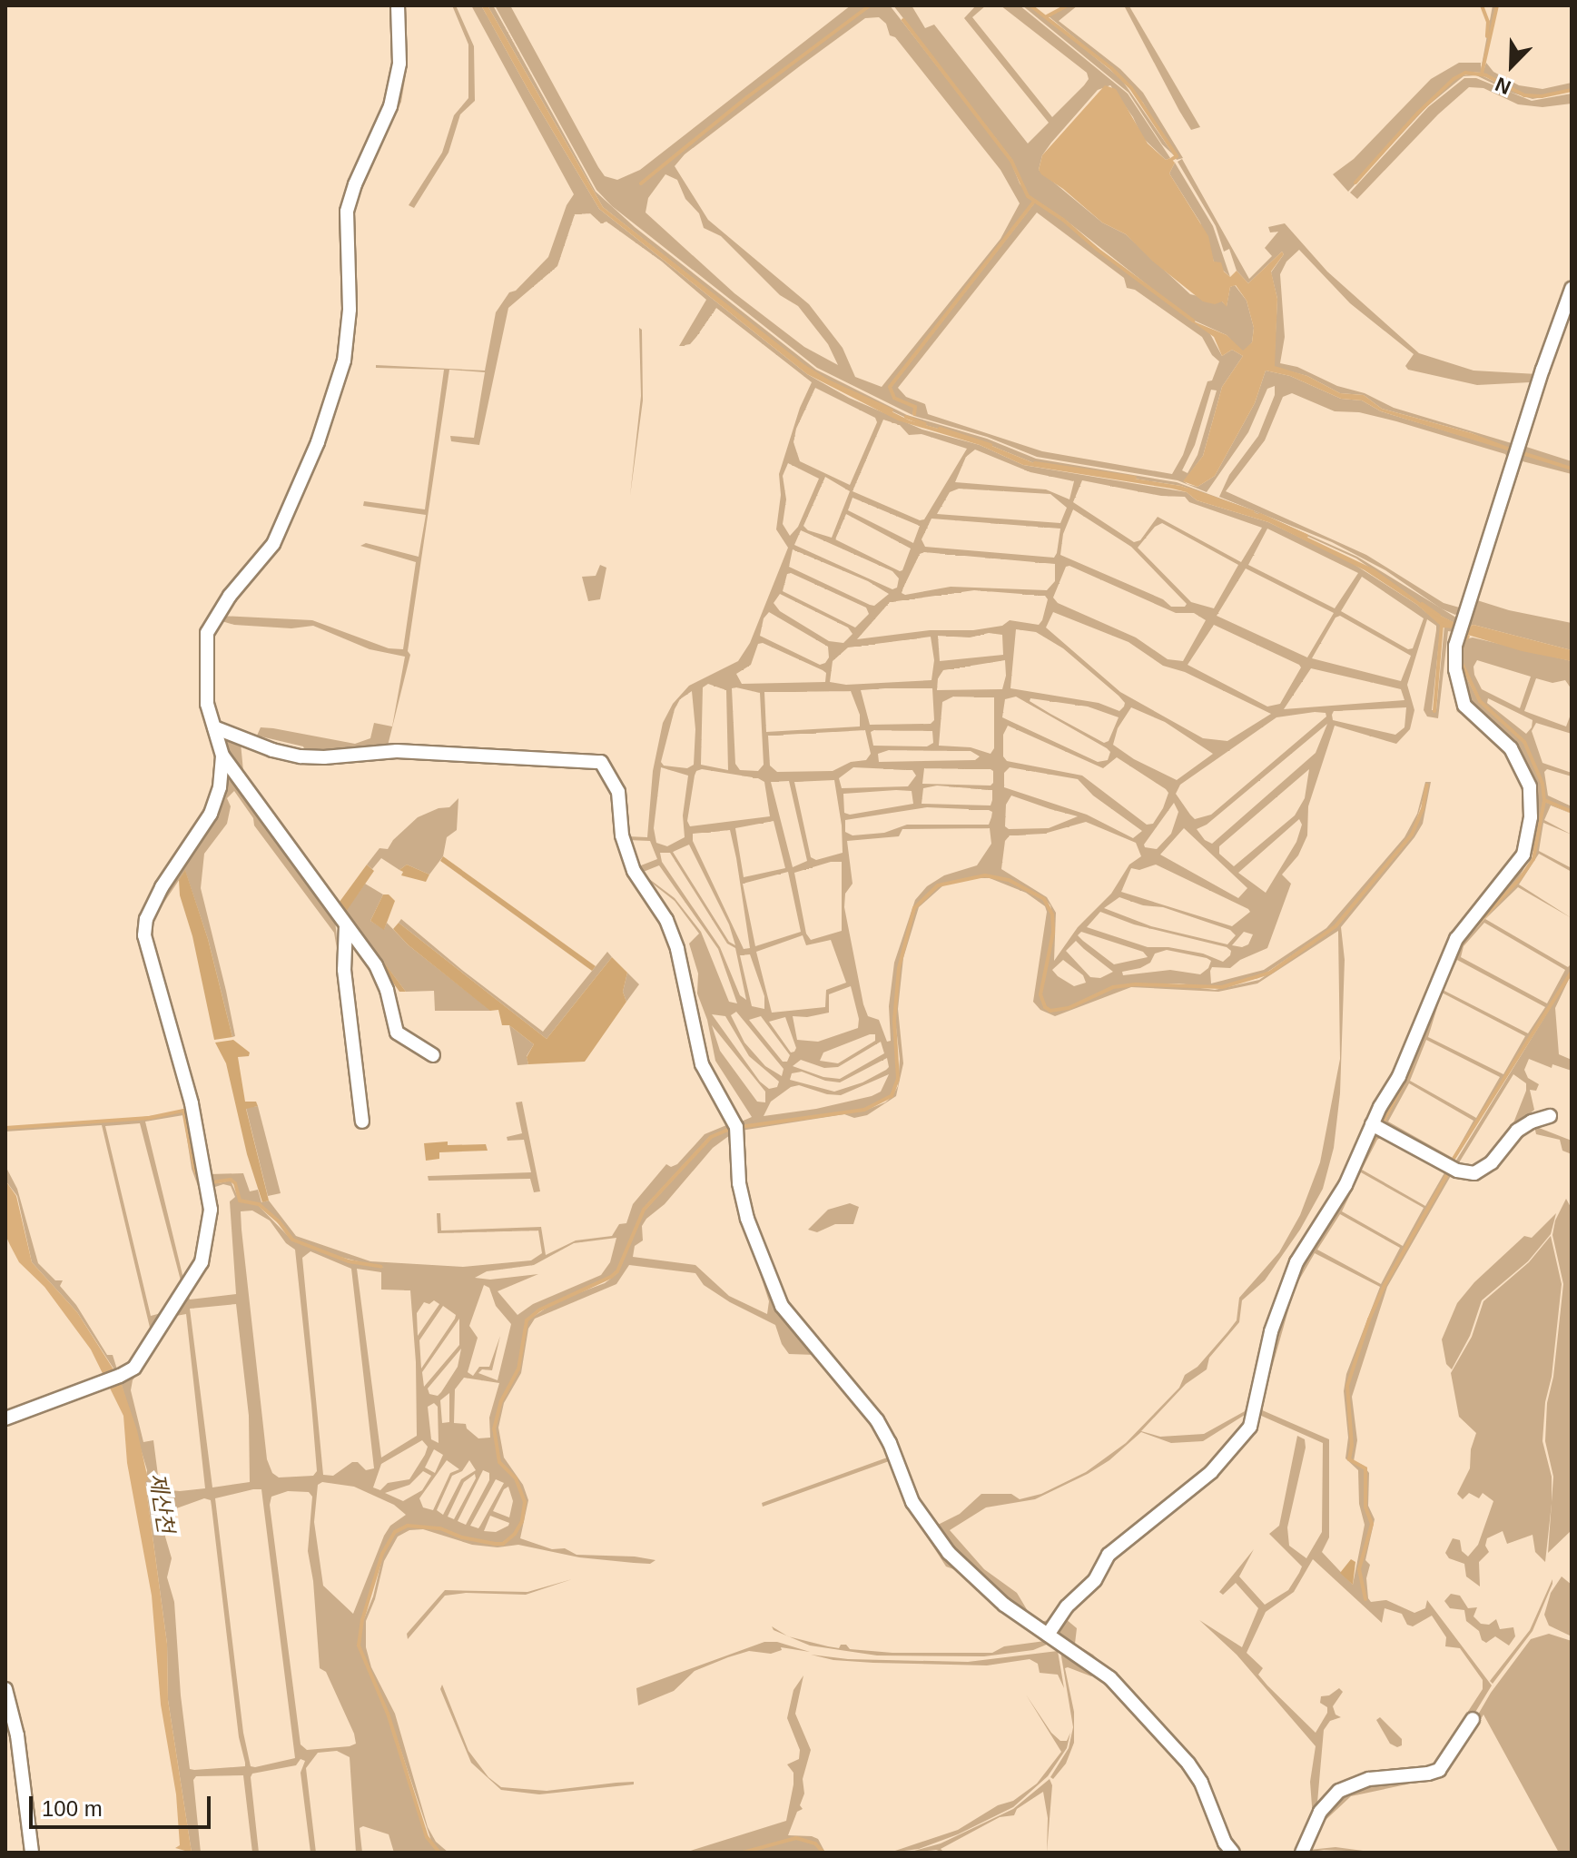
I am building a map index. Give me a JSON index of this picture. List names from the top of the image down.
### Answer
{
  "water": ["제산천"],
  "scale_bar": "100 m",
  "north": "bottom left"
}
